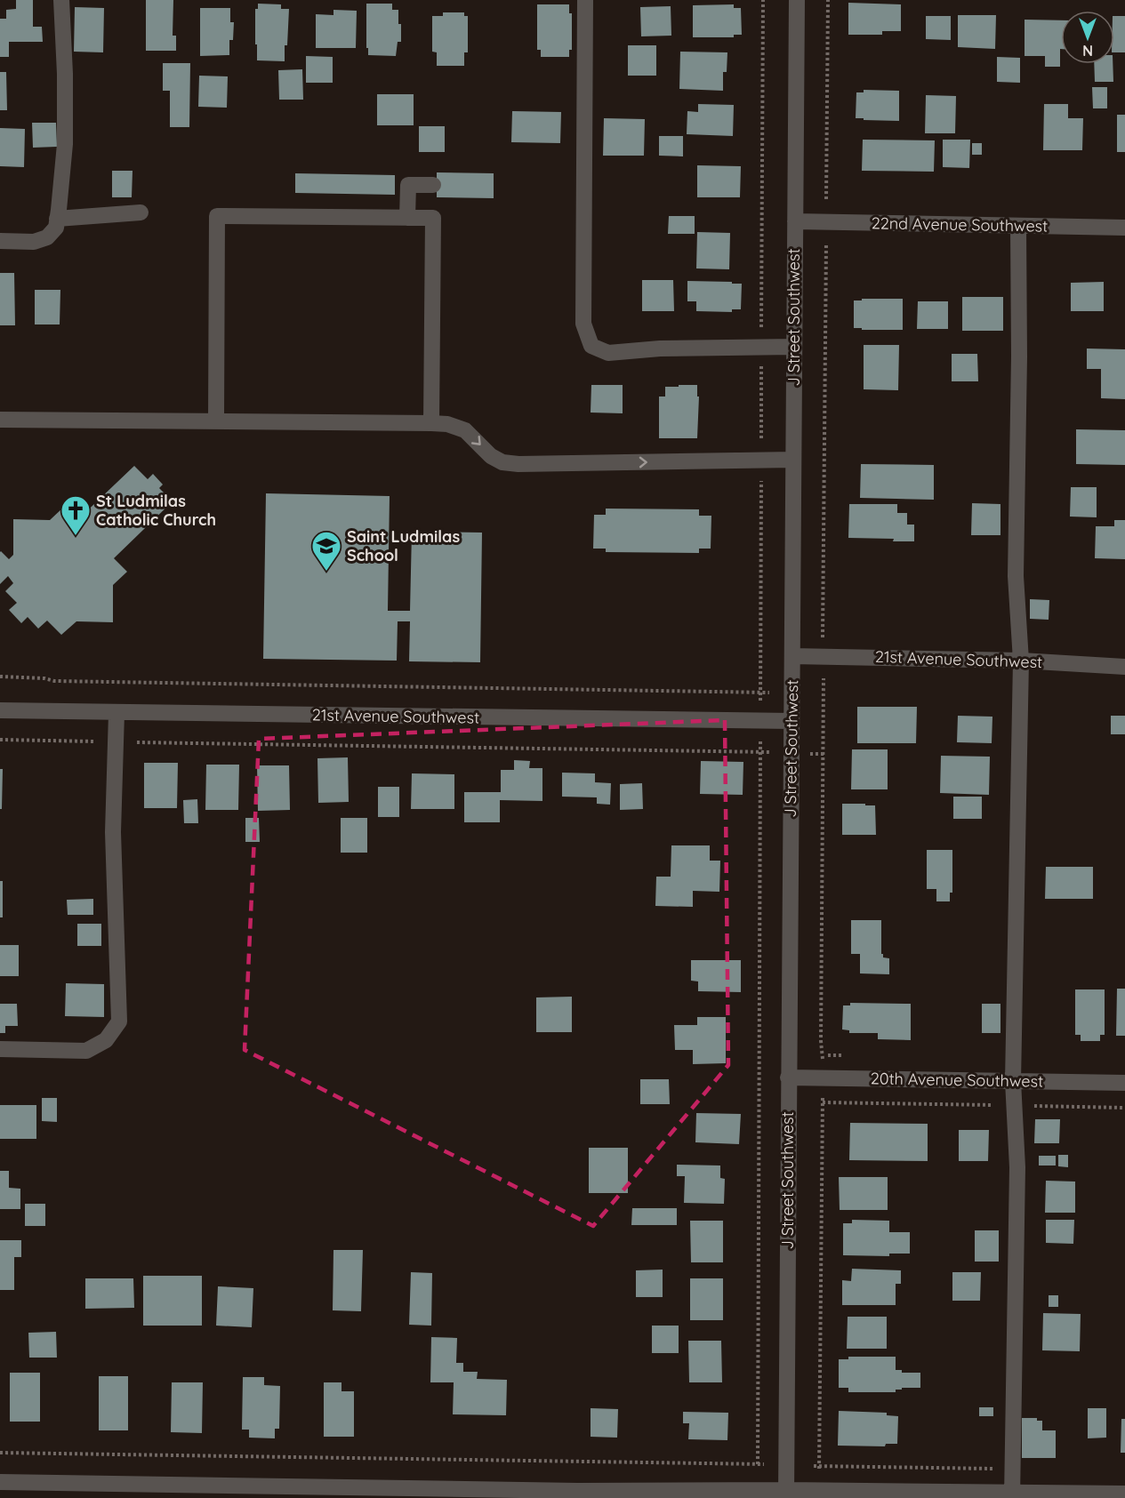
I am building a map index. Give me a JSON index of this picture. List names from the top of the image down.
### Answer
{
  "streets": {
    "street": [
      "22nd Avenue Southwest",
      "J Street Southwest",
      "21st Avenue Southwest",
      "20th Avenue Southwest"
    ]
  },
  "crossings": [
    ["22nd Avenue Southwest", "J Street Southwest"],
    ["J Street Southwest", "21st Avenue Southwest"],
    ["J Street Southwest", "20th Avenue Southwest"]
  ],
  "places": {
    "church": ["St Ludmilas Catholic Church"],
    "school or university": ["Saint Ludmilas School"]
  },
  "north": "bottom"
}
